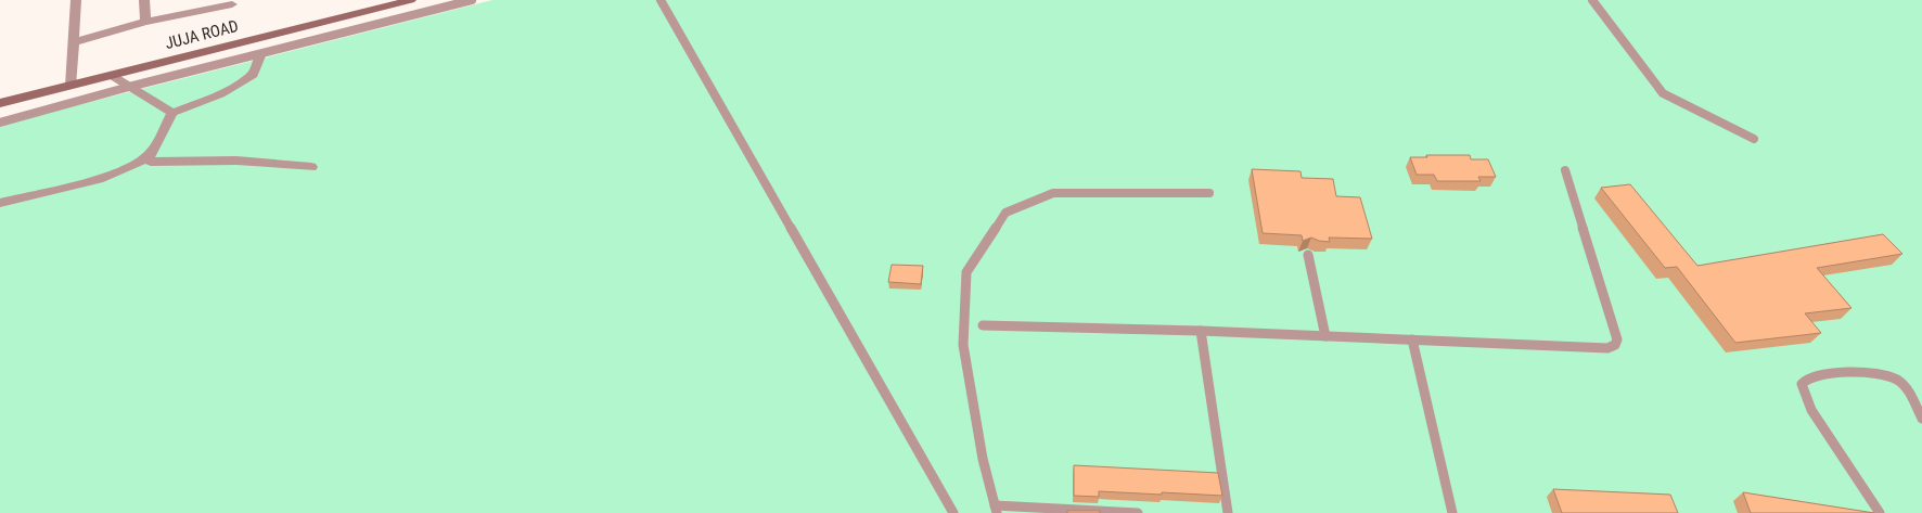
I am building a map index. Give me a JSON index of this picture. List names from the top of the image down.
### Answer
{
  "streets": {
    "main road": ["JUJA ROAD"]
  }
}
